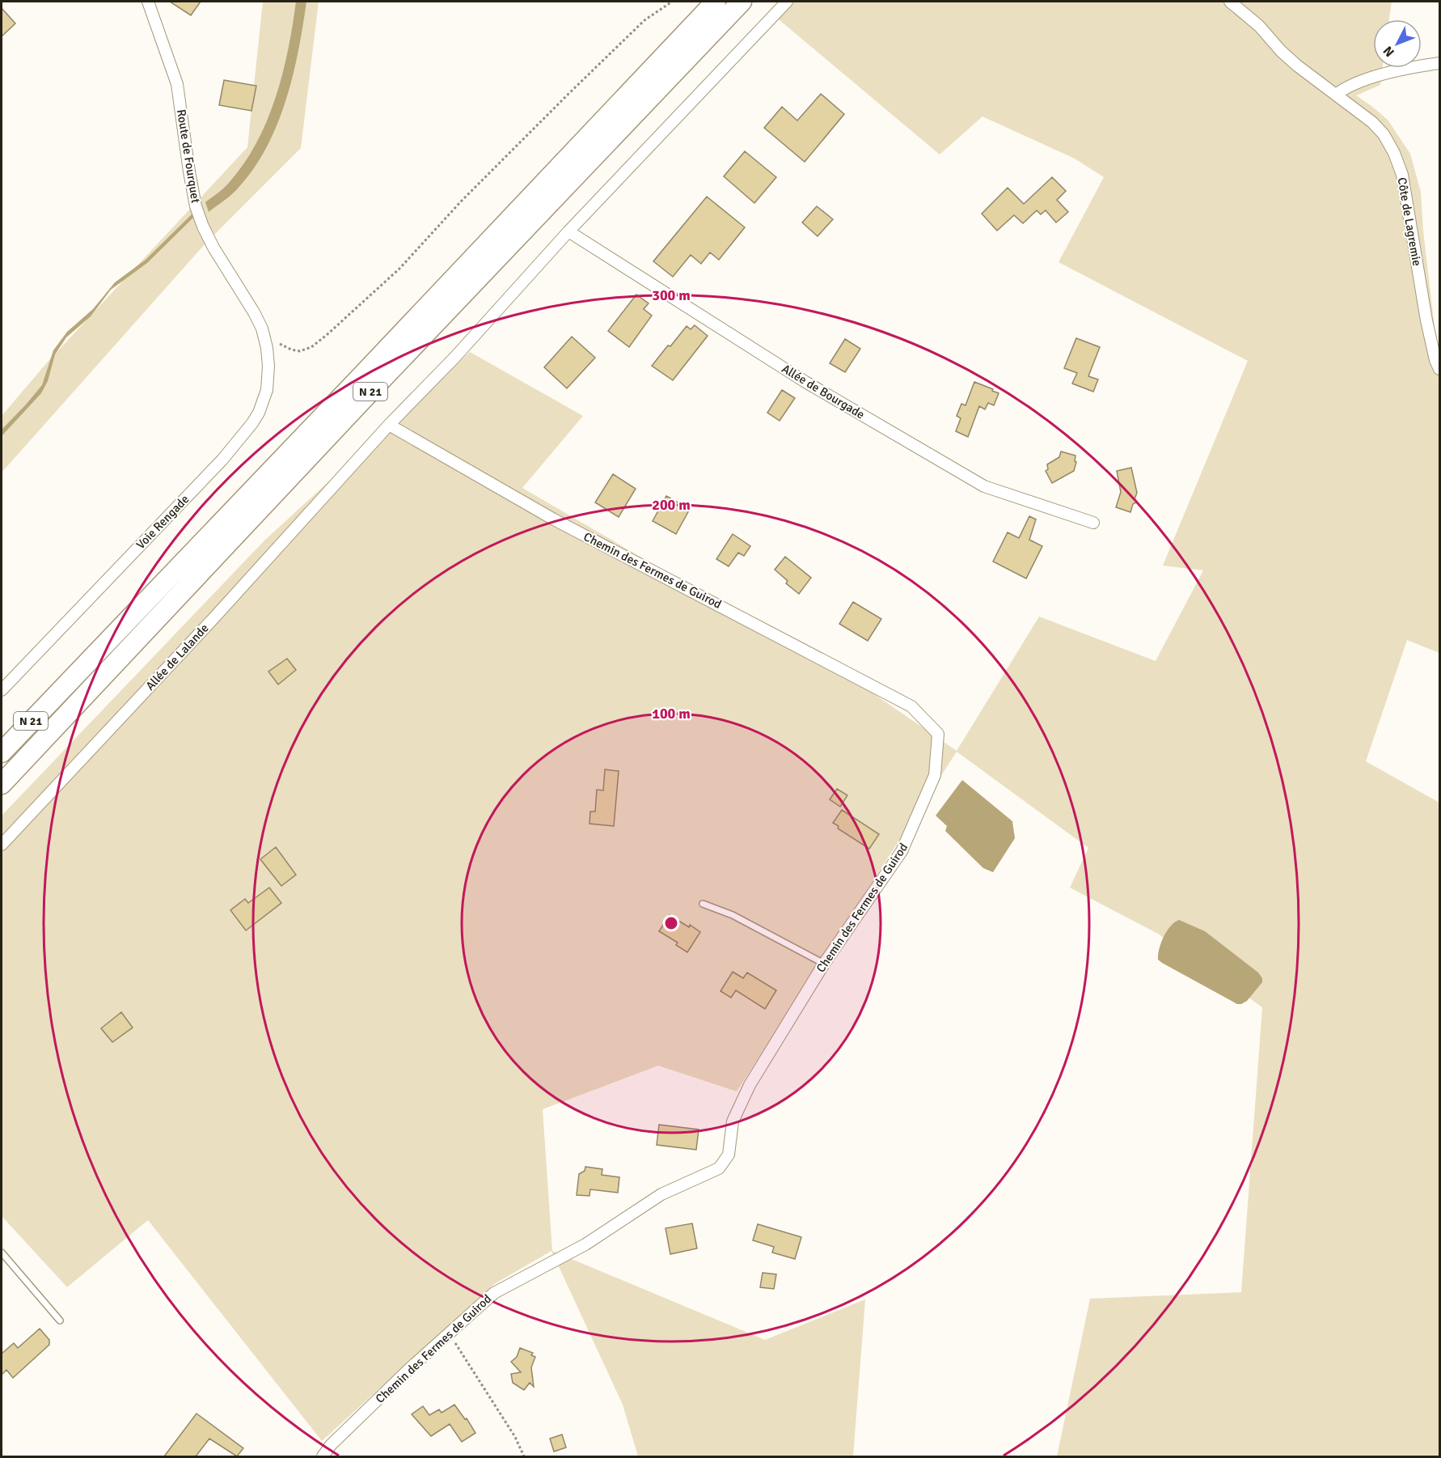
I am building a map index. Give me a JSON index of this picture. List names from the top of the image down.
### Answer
{
  "streets": {
    "highway": ["N 21"],
    "street": [
      "Route de Fourquet",
      "Côte de Lagremie",
      "Allée de Bourgade",
      "Voie Rengade",
      "Chemin des Fermes de Guirod",
      "Allée de Lalande"
    ]
  },
  "crossings": [
    ["Route de Fourquet", "Voie Rengade"],
    ["Allée de Bourgade", "Allée de Lalande"],
    ["Chemin des Fermes de Guirod", "Allée de Lalande"]
  ],
  "north": "bottom left",
  "rings": ["300 m", "200 m", "100 m"]
}
